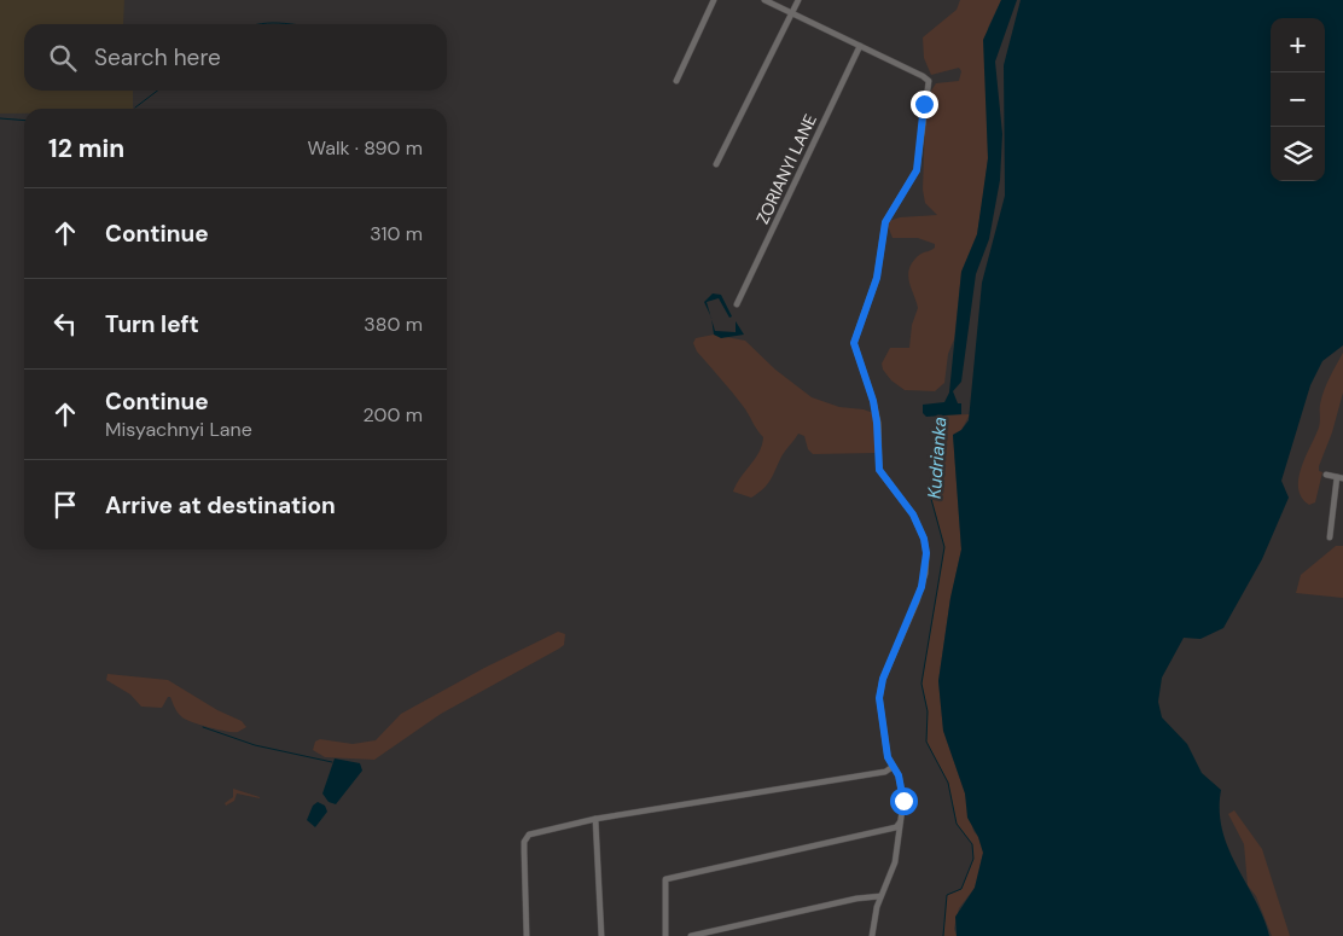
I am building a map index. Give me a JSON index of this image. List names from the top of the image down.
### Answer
{
  "streets": {
    "street": ["ZORIANYI LANE"]
  },
  "water": ["Kudrianka"],
  "page": {
    "map_buttons": ["+", "−"],
    "search": "Search here",
    "heading": ["12 min", "Walk · 890 m"],
    "list": [
      ["Continue", "310 m"],
      ["Turn left", "380 m"],
      ["Continue", "Misyachnyi Lane", "200 m"],
      "Arrive at destination"
    ]
  }
}
